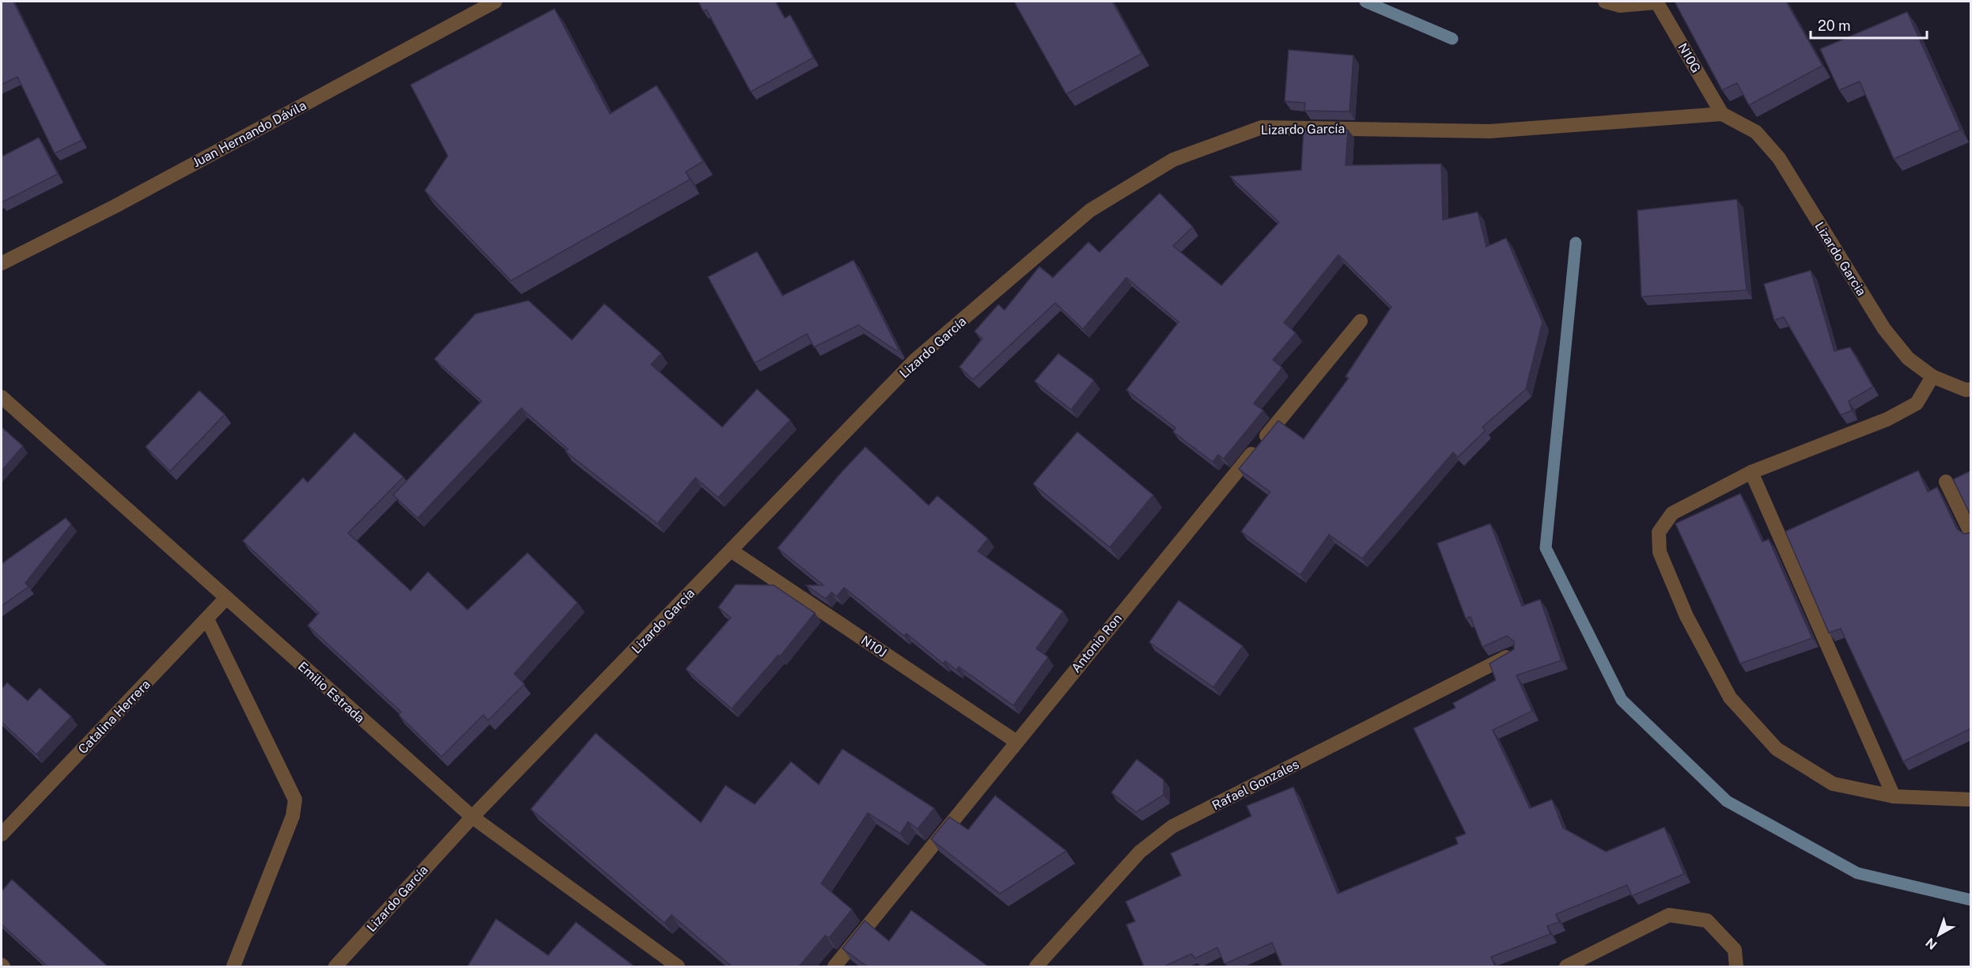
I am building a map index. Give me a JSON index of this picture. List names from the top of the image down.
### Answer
{
  "streets": {
    "street": [
      "N10G",
      "Lizardo García",
      "Juan Hernando Dávila",
      "Lizardo Garcia",
      "Antonio Ron",
      "N10J",
      "Emilio Estrada",
      "Catalina Herrera",
      "Rafael Gonzales"
    ]
  },
  "crossings": [
    ["N10G", "Lizardo García"],
    ["N10G", "Lizardo Garcia"],
    ["Lizardo García", "Lizardo Garcia"],
    ["Lizardo García", "N10J"],
    ["Lizardo García", "Emilio Estrada"],
    ["Antonio Ron", "N10J"],
    ["Emilio Estrada", "Catalina Herrera"]
  ],
  "scale_bar": "20 m",
  "north": "bottom left"
}
